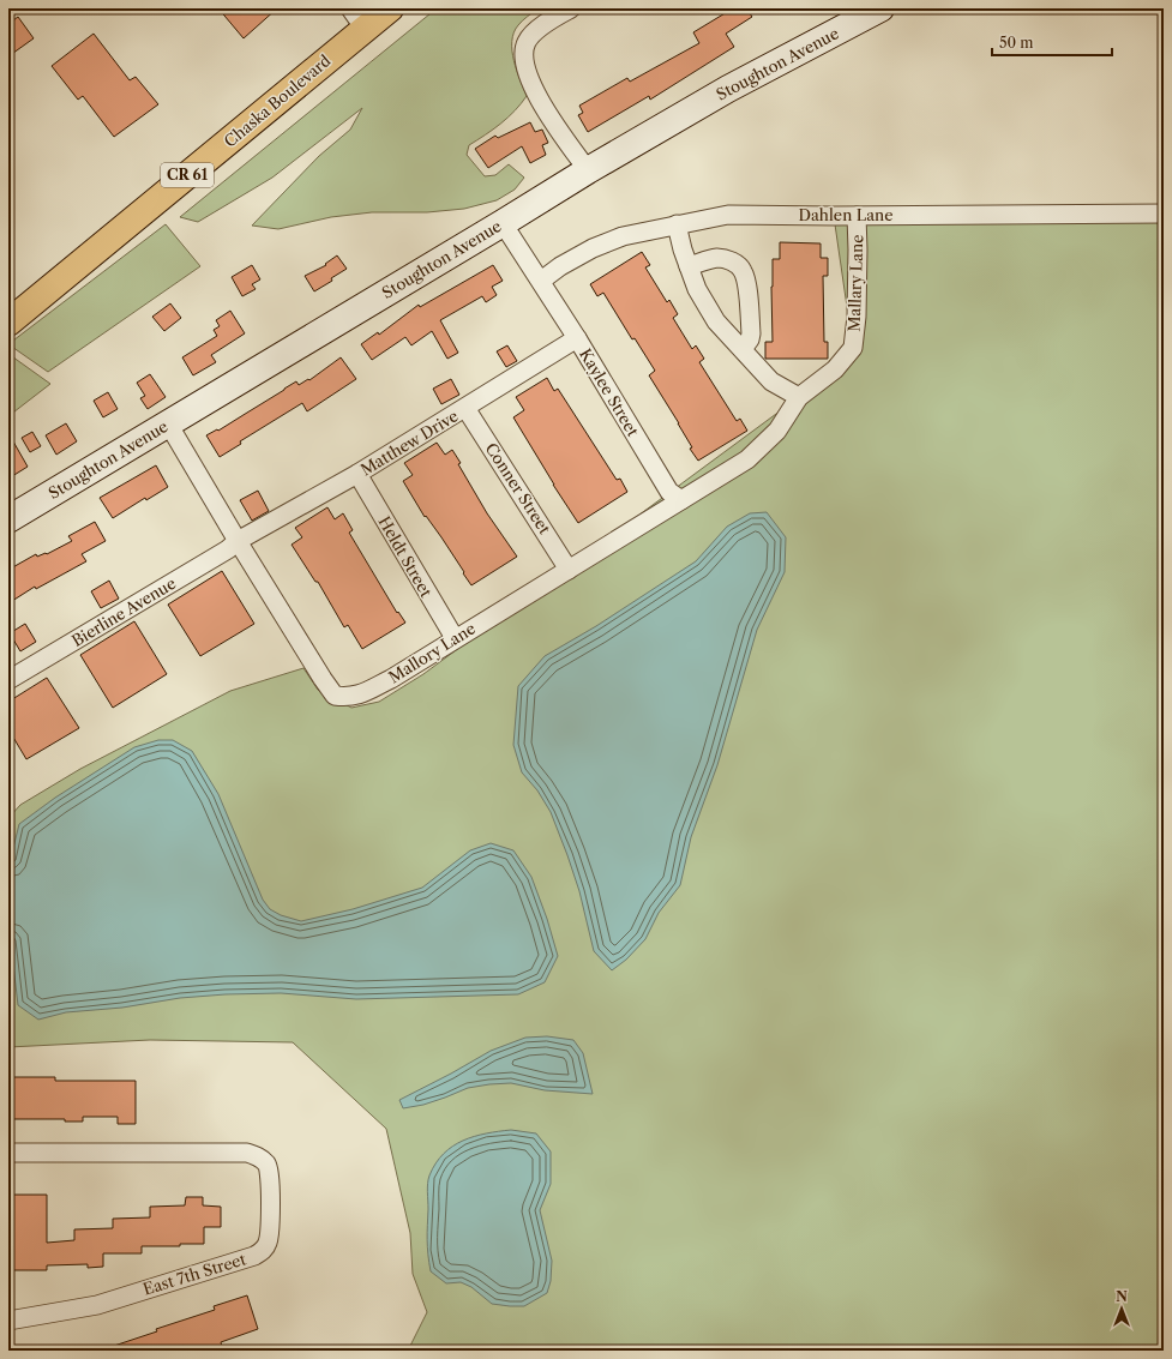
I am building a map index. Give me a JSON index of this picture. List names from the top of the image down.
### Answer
{
  "streets": {
    "main road": ["Chaska Boulevard", "CR 61"],
    "street": [
      "Stoughton Avenue",
      "Dahlen Lane",
      "Mallary Lane",
      "Kaylee Street",
      "Matthew Drive",
      "Conner Street",
      "Heldt Street",
      "Bierline Avenue",
      "Mallory Lane",
      "East 7th Street"
    ]
  },
  "crossings": [
    ["Stoughton Avenue", "Kaylee Street"],
    ["Stoughton Avenue", "Mallory Lane"],
    ["Dahlen Lane", "Mallary Lane"],
    ["Dahlen Lane", "Kaylee Street"],
    ["Mallary Lane", "Kaylee Street"],
    ["Mallary Lane", "Mallory Lane"],
    ["Kaylee Street", "Matthew Drive"],
    ["Kaylee Street", "Mallory Lane"],
    ["Matthew Drive", "Conner Street"],
    ["Matthew Drive", "Heldt Street"],
    ["Matthew Drive", "Bierline Avenue"],
    ["Matthew Drive", "Mallory Lane"],
    ["Conner Street", "Mallory Lane"],
    ["Heldt Street", "Mallory Lane"],
    ["Bierline Avenue", "Mallory Lane"]
  ],
  "scale_bar": "50 m",
  "north": "top"
}
